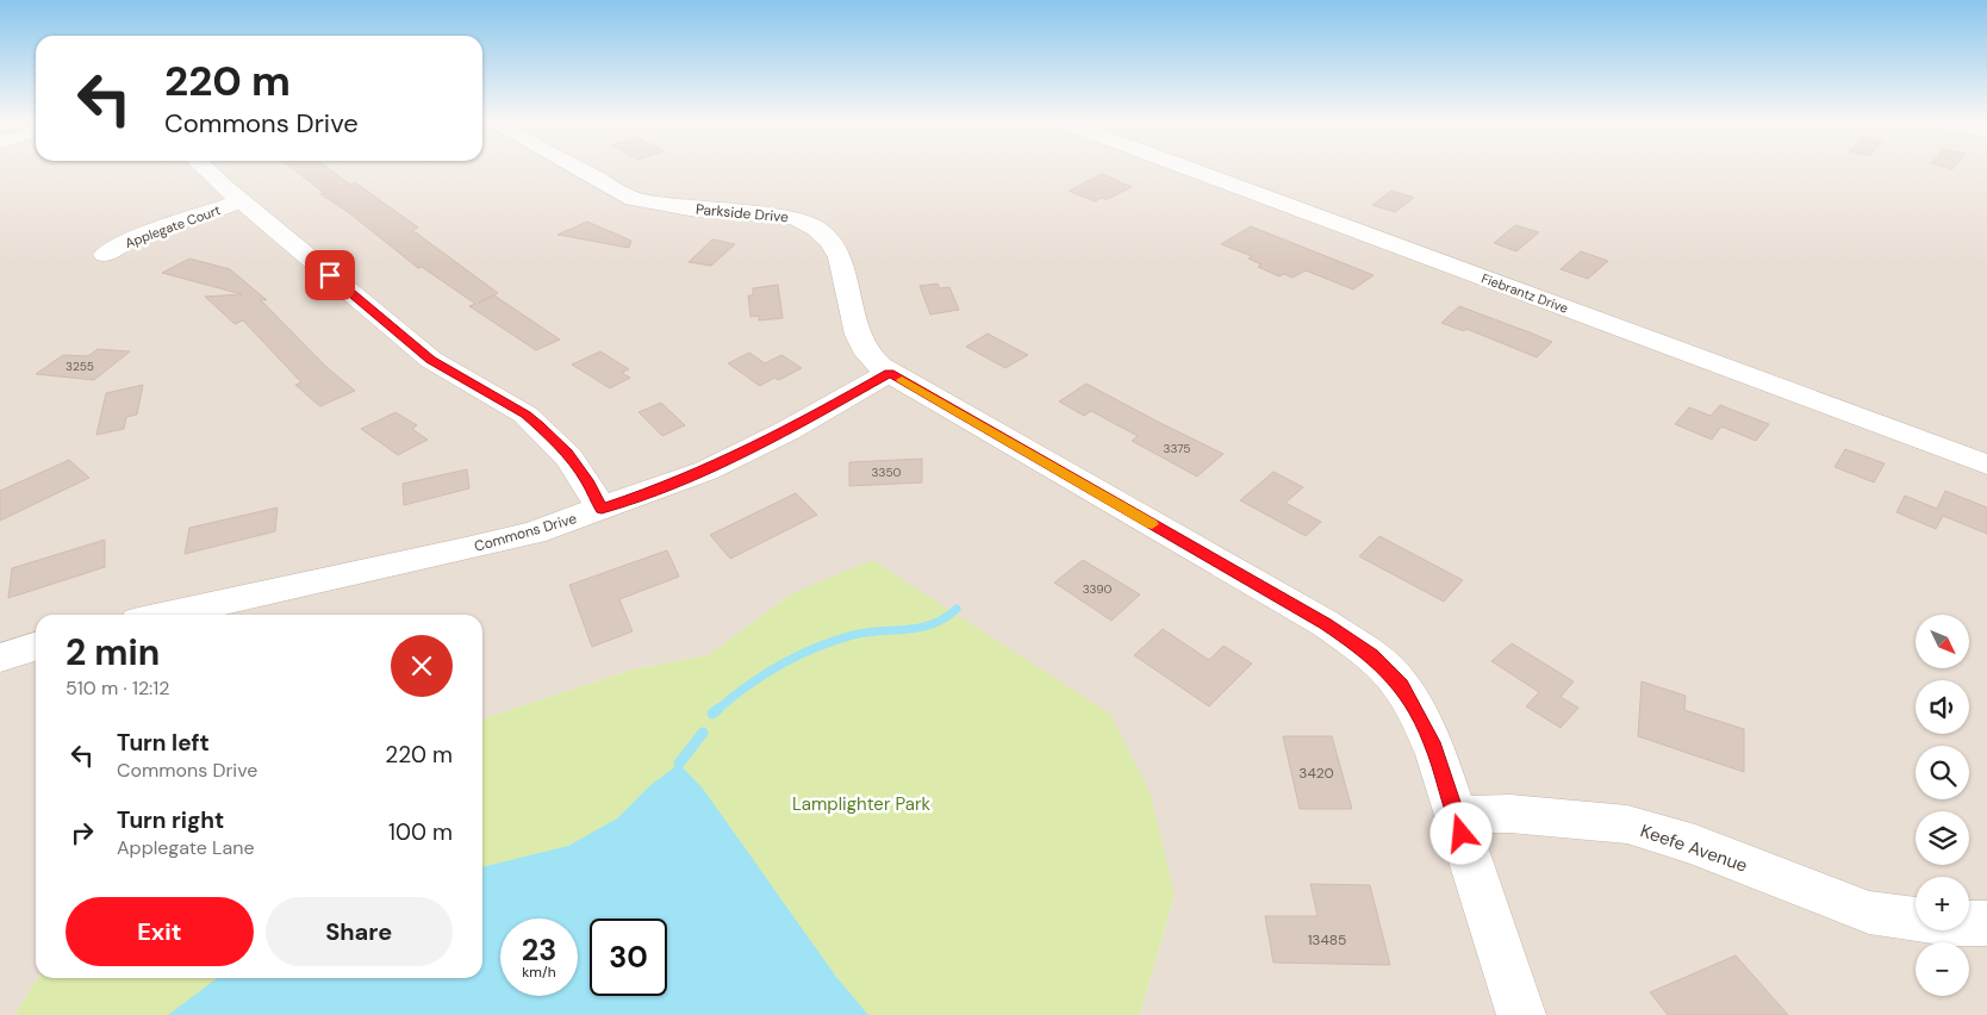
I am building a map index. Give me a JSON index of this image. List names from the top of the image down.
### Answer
{
  "streets": {
    "street": [
      "Parkside Drive",
      "Applegate Court",
      "Fiebrantz Drive",
      "Commons Drive",
      "Keefe Avenue"
    ]
  },
  "crossings": [
    ["Parkside Drive", "Commons Drive"],
    ["Parkside Drive", "Keefe Avenue"]
  ],
  "parks": ["Lamplighter Park"],
  "house_numbers": [
    "3255",
    "3375",
    "3350",
    "3390",
    "3420",
    "13485"
  ],
  "north": "bottom right",
  "page": {
    "turn": ["220 m", "Commons Drive"],
    "map_buttons": ["+", "−"],
    "heading": ["2 min", "510 m · 12:12"],
    "list": [
      {
        "name": "Turn left",
        "note": "Commons Drive",
        "value": "220 m"
      },
      {
        "name": "Turn right",
        "note": "Applegate Lane",
        "value": "100 m"
      }
    ],
    "buttons": ["Exit", "Share"],
    "speed": "23 km/h",
    "limit": "30"
  }
}
